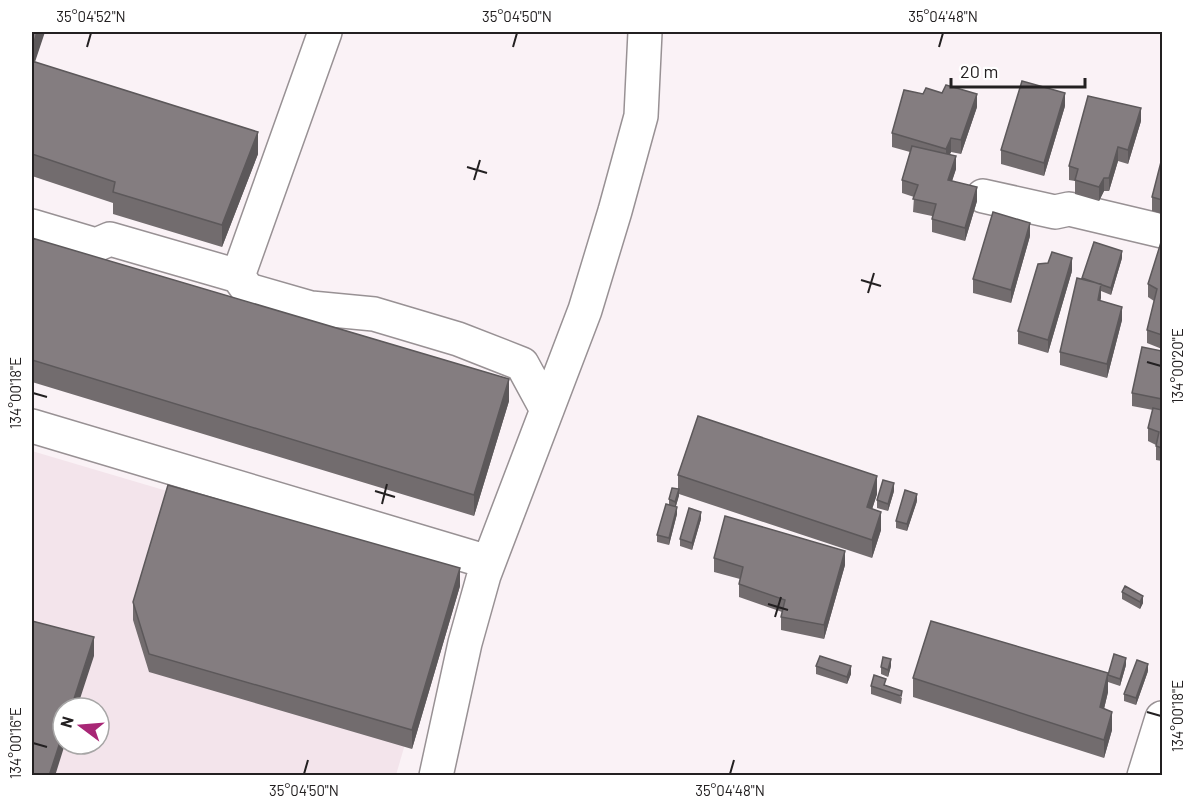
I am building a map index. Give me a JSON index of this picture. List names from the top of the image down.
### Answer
{
  "scale_bar": "20 m",
  "north": "left",
  "coordinates": [
    "35°04'52\"N",
    "35°04'50\"N",
    "35°04'48\"N",
    "134°00'20\"E",
    "134°00'18\"E",
    "134°00'16\"E"
  ]
}
